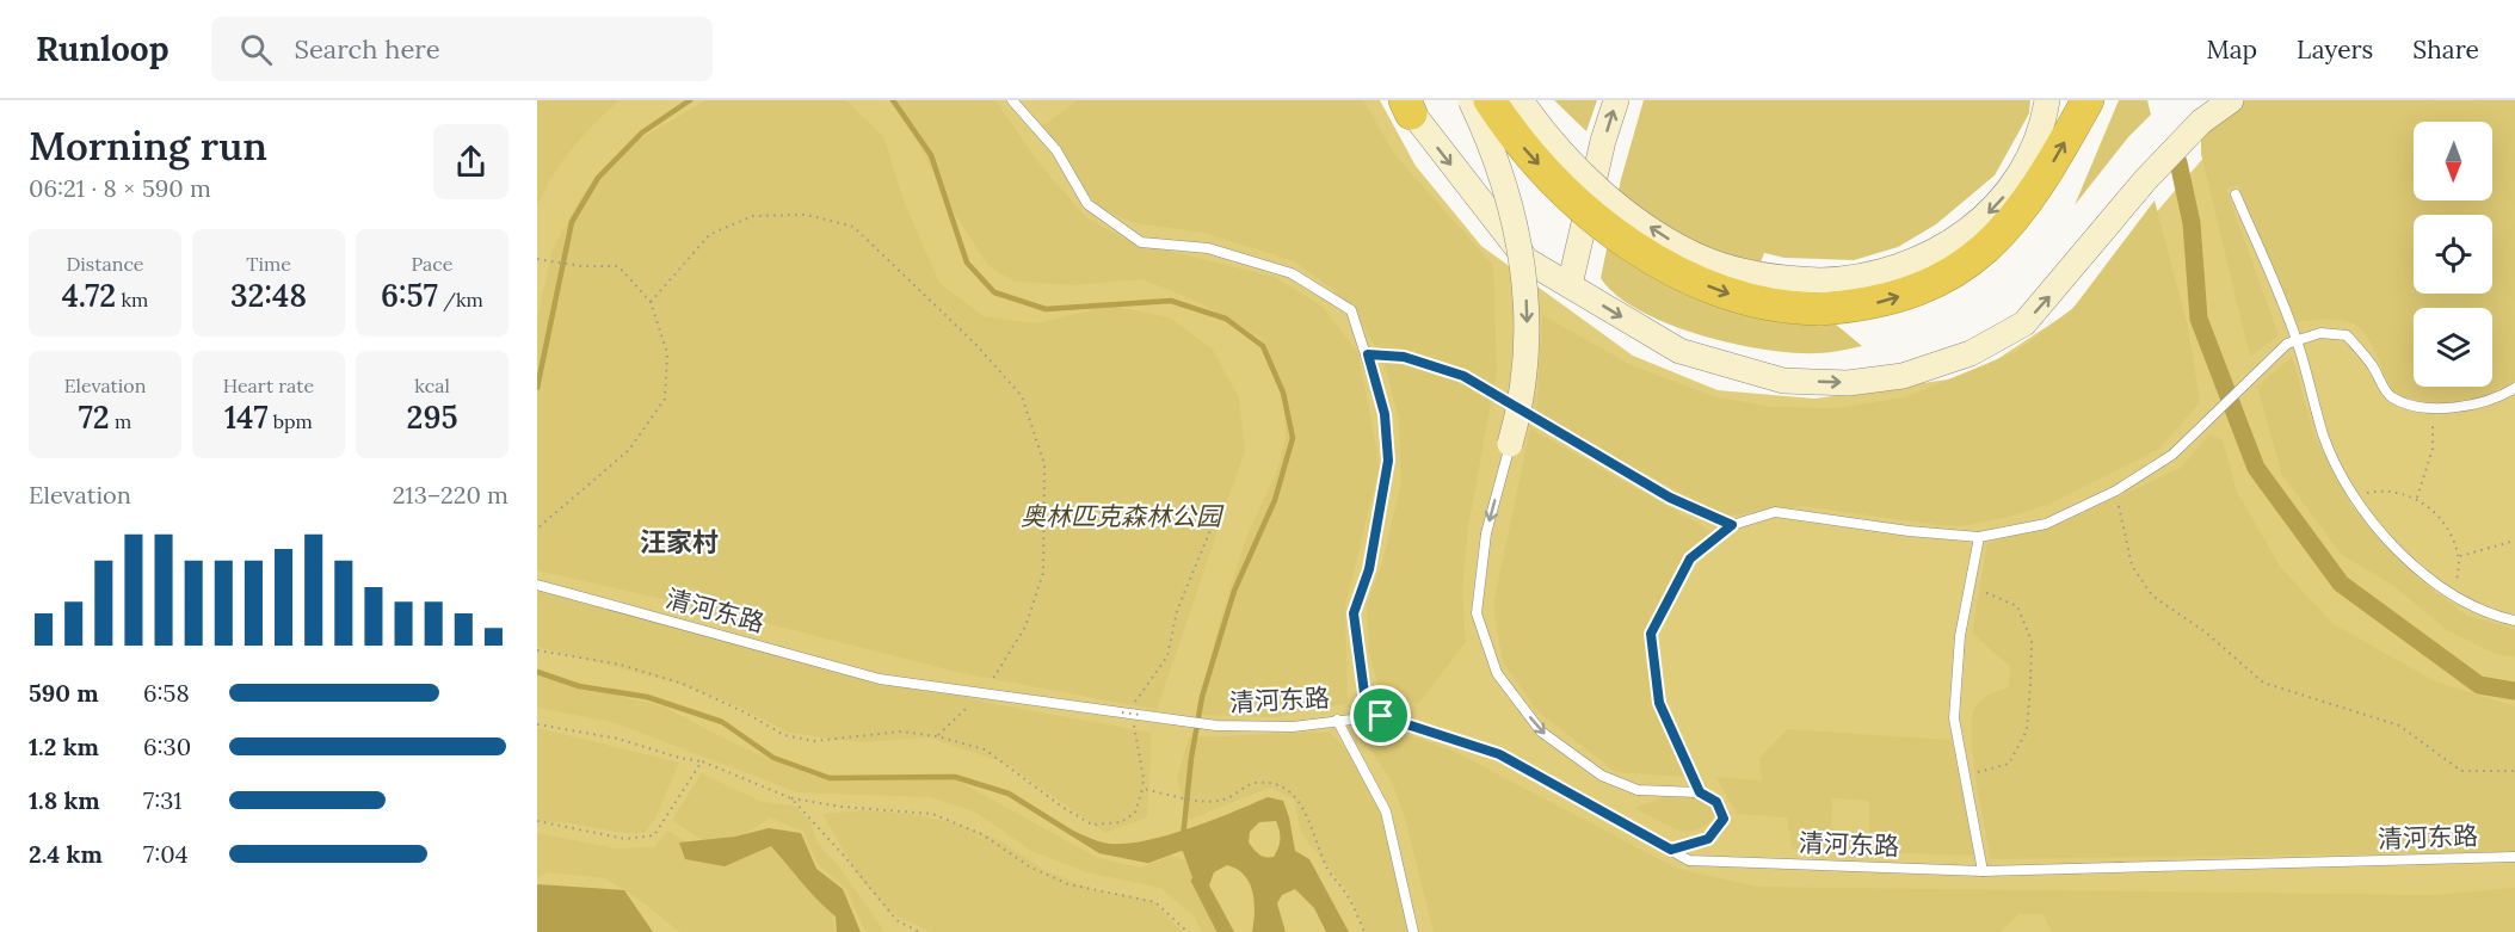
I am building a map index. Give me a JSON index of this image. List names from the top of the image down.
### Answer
{
  "streets": {
    "lane": ["清河东路"]
  },
  "districts": ["汪家村"],
  "parks": ["奥林匹克森林公园"],
  "north": "bottom",
  "page": {
    "header": "Runloop",
    "search": "Search here",
    "nav": ["Map", "Layers", "Share"],
    "heading": ["Morning run", "06:21 · 8 × 590 m"],
    "stats": [
      ["Distance", "4.72 km"],
      ["Time", "32:48"],
      ["Pace", "6:57 /km"],
      ["Elevation", "72 m"],
      ["Heart rate", "147 bpm"],
      ["kcal", "295"]
    ],
    "chart": ["Elevation", "213–220 m"],
    "list": [
      {
        "name": "590 m",
        "note": "6:58"
      },
      {
        "name": "1.2 km",
        "note": "6:30"
      },
      {
        "name": "1.8 km",
        "note": "7:31"
      },
      {
        "name": "2.4 km",
        "note": "7:04"
      }
    ]
  }
}
